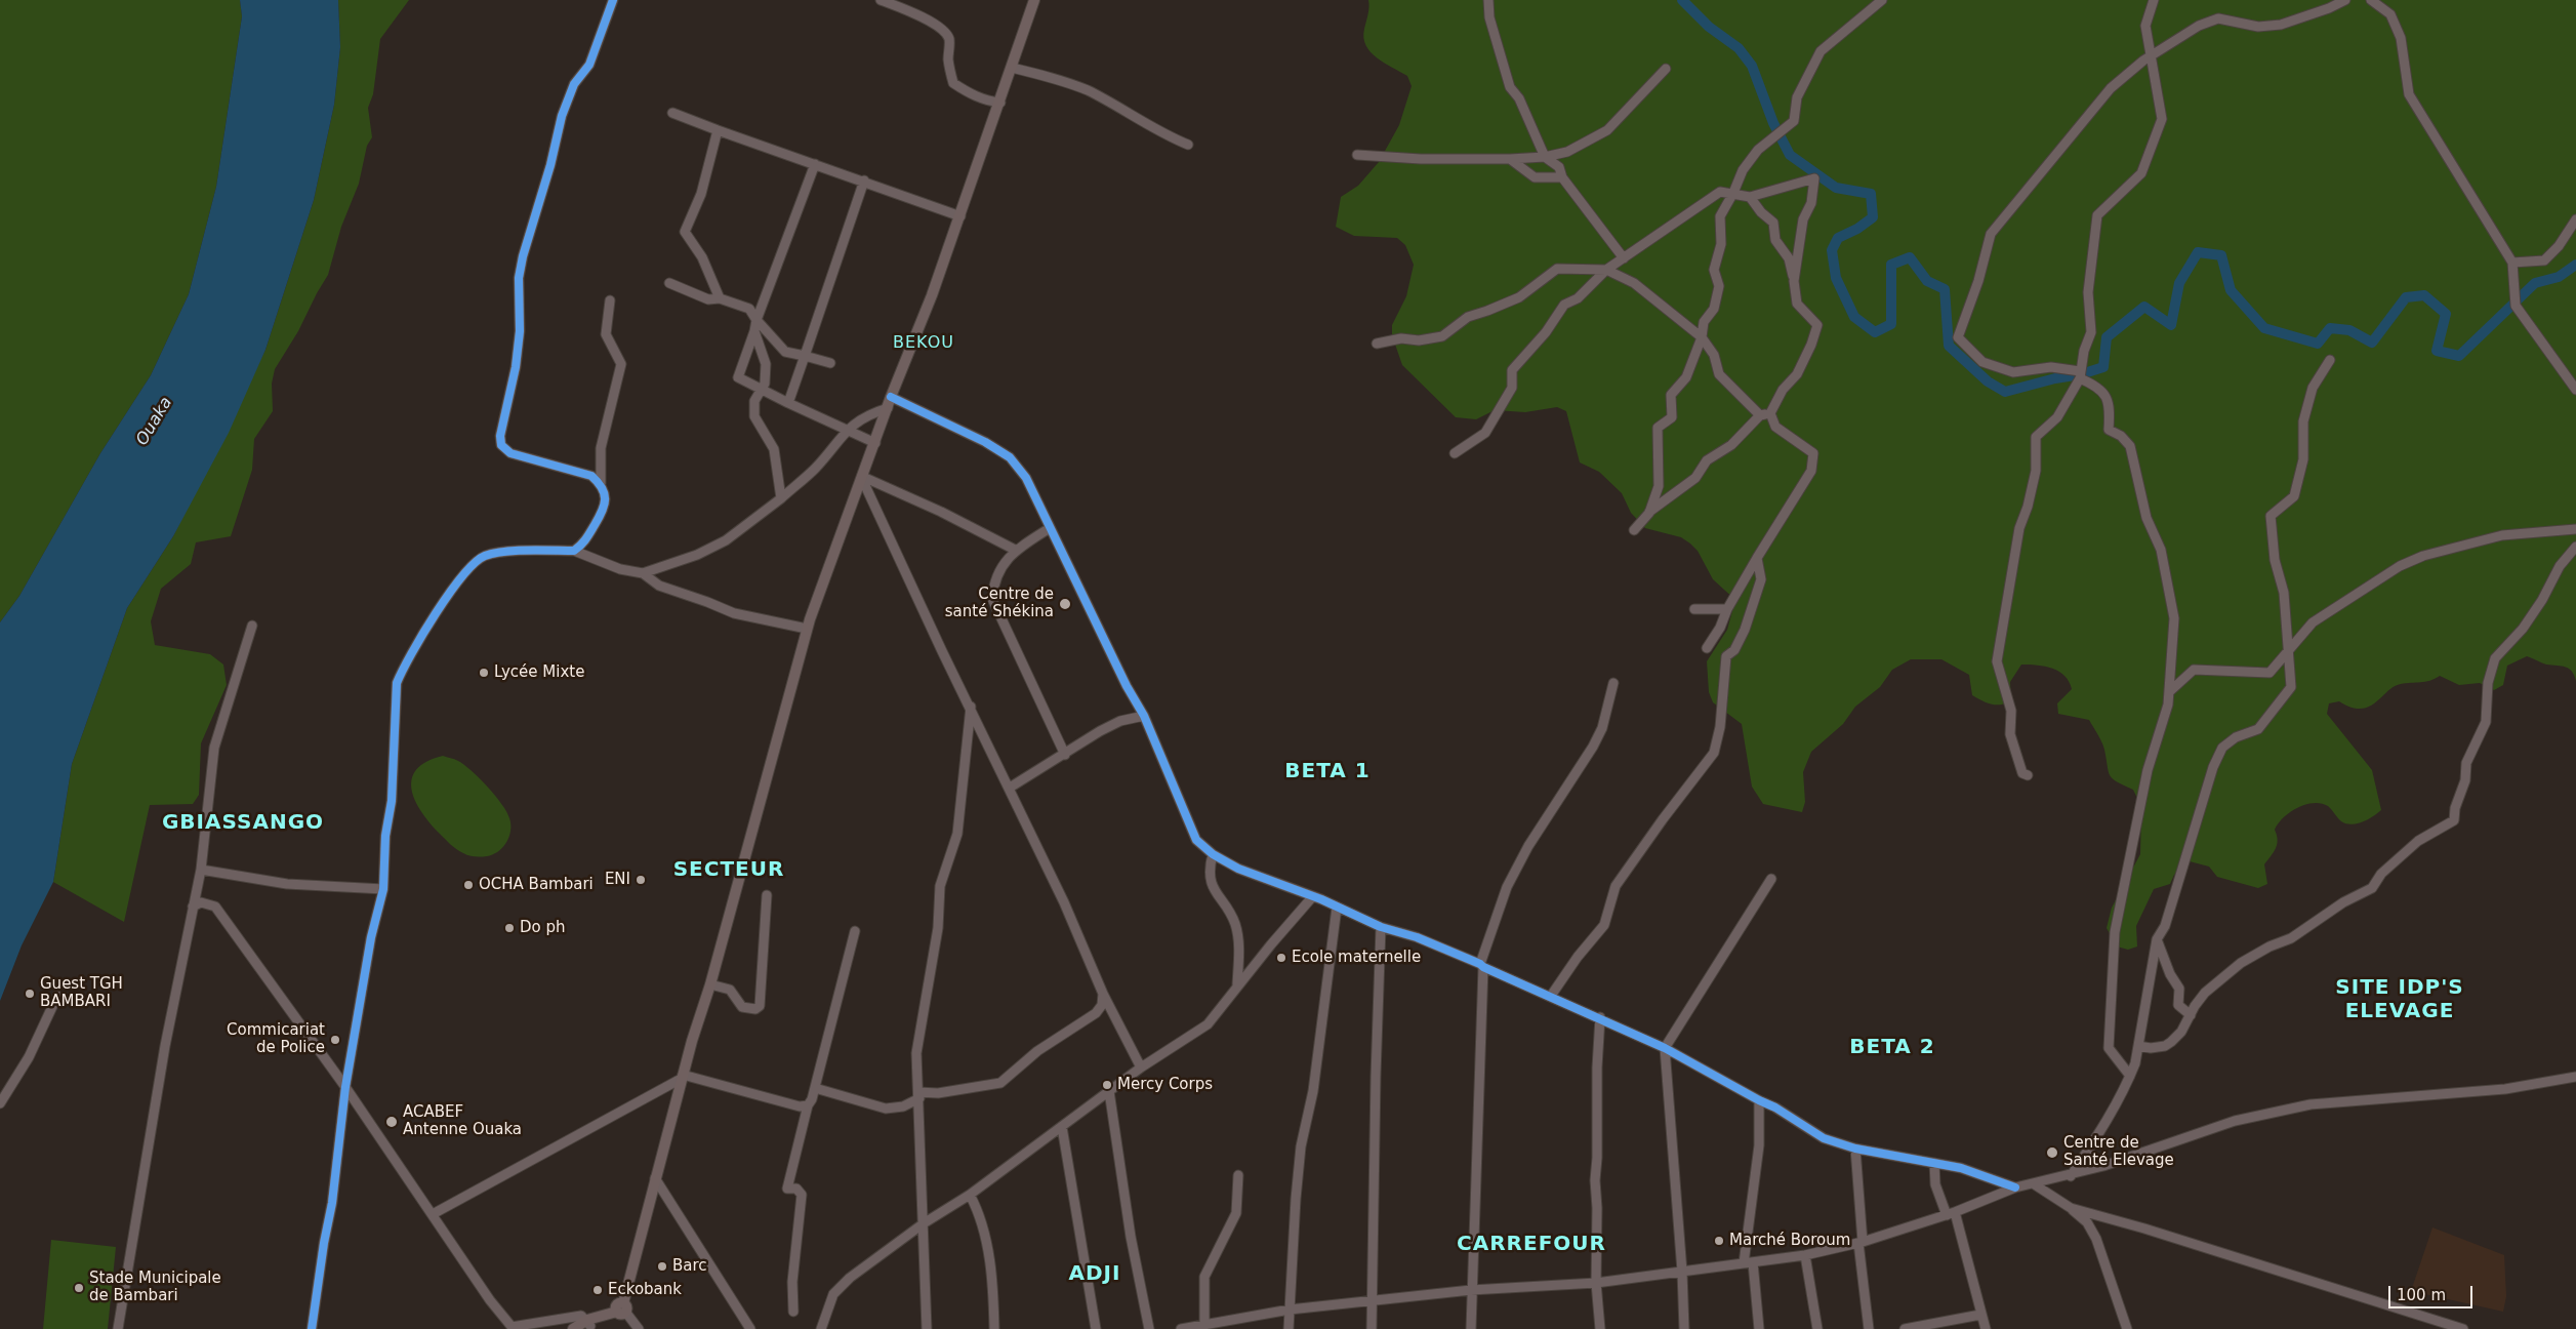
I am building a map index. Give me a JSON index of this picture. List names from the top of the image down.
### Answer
{
  "districts": [
    "BEKOU",
    "BETA 1",
    "GBIASSANGO",
    "SECTEUR",
    "SITE IDP'S ELEVAGE",
    "BETA 2",
    "CARREFOUR",
    "ADJI"
  ],
  "water": ["Ouaka"],
  "places": [
    "Centre de santé Shékina",
    "Lycée Mixte",
    "ENI",
    "OCHA Bambari",
    "Do ph",
    "Ecole maternelle",
    "Guest TGH BAMBARI",
    "Commicariat de Police",
    "Mercy Corps",
    "ACABEF Antenne Ouaka",
    "Centre de Santé Elevage",
    "Marché Boroum",
    "Barc",
    "Stade Municipale de Bambari",
    "Eckobank"
  ],
  "scale_bar": "100 m"
}
